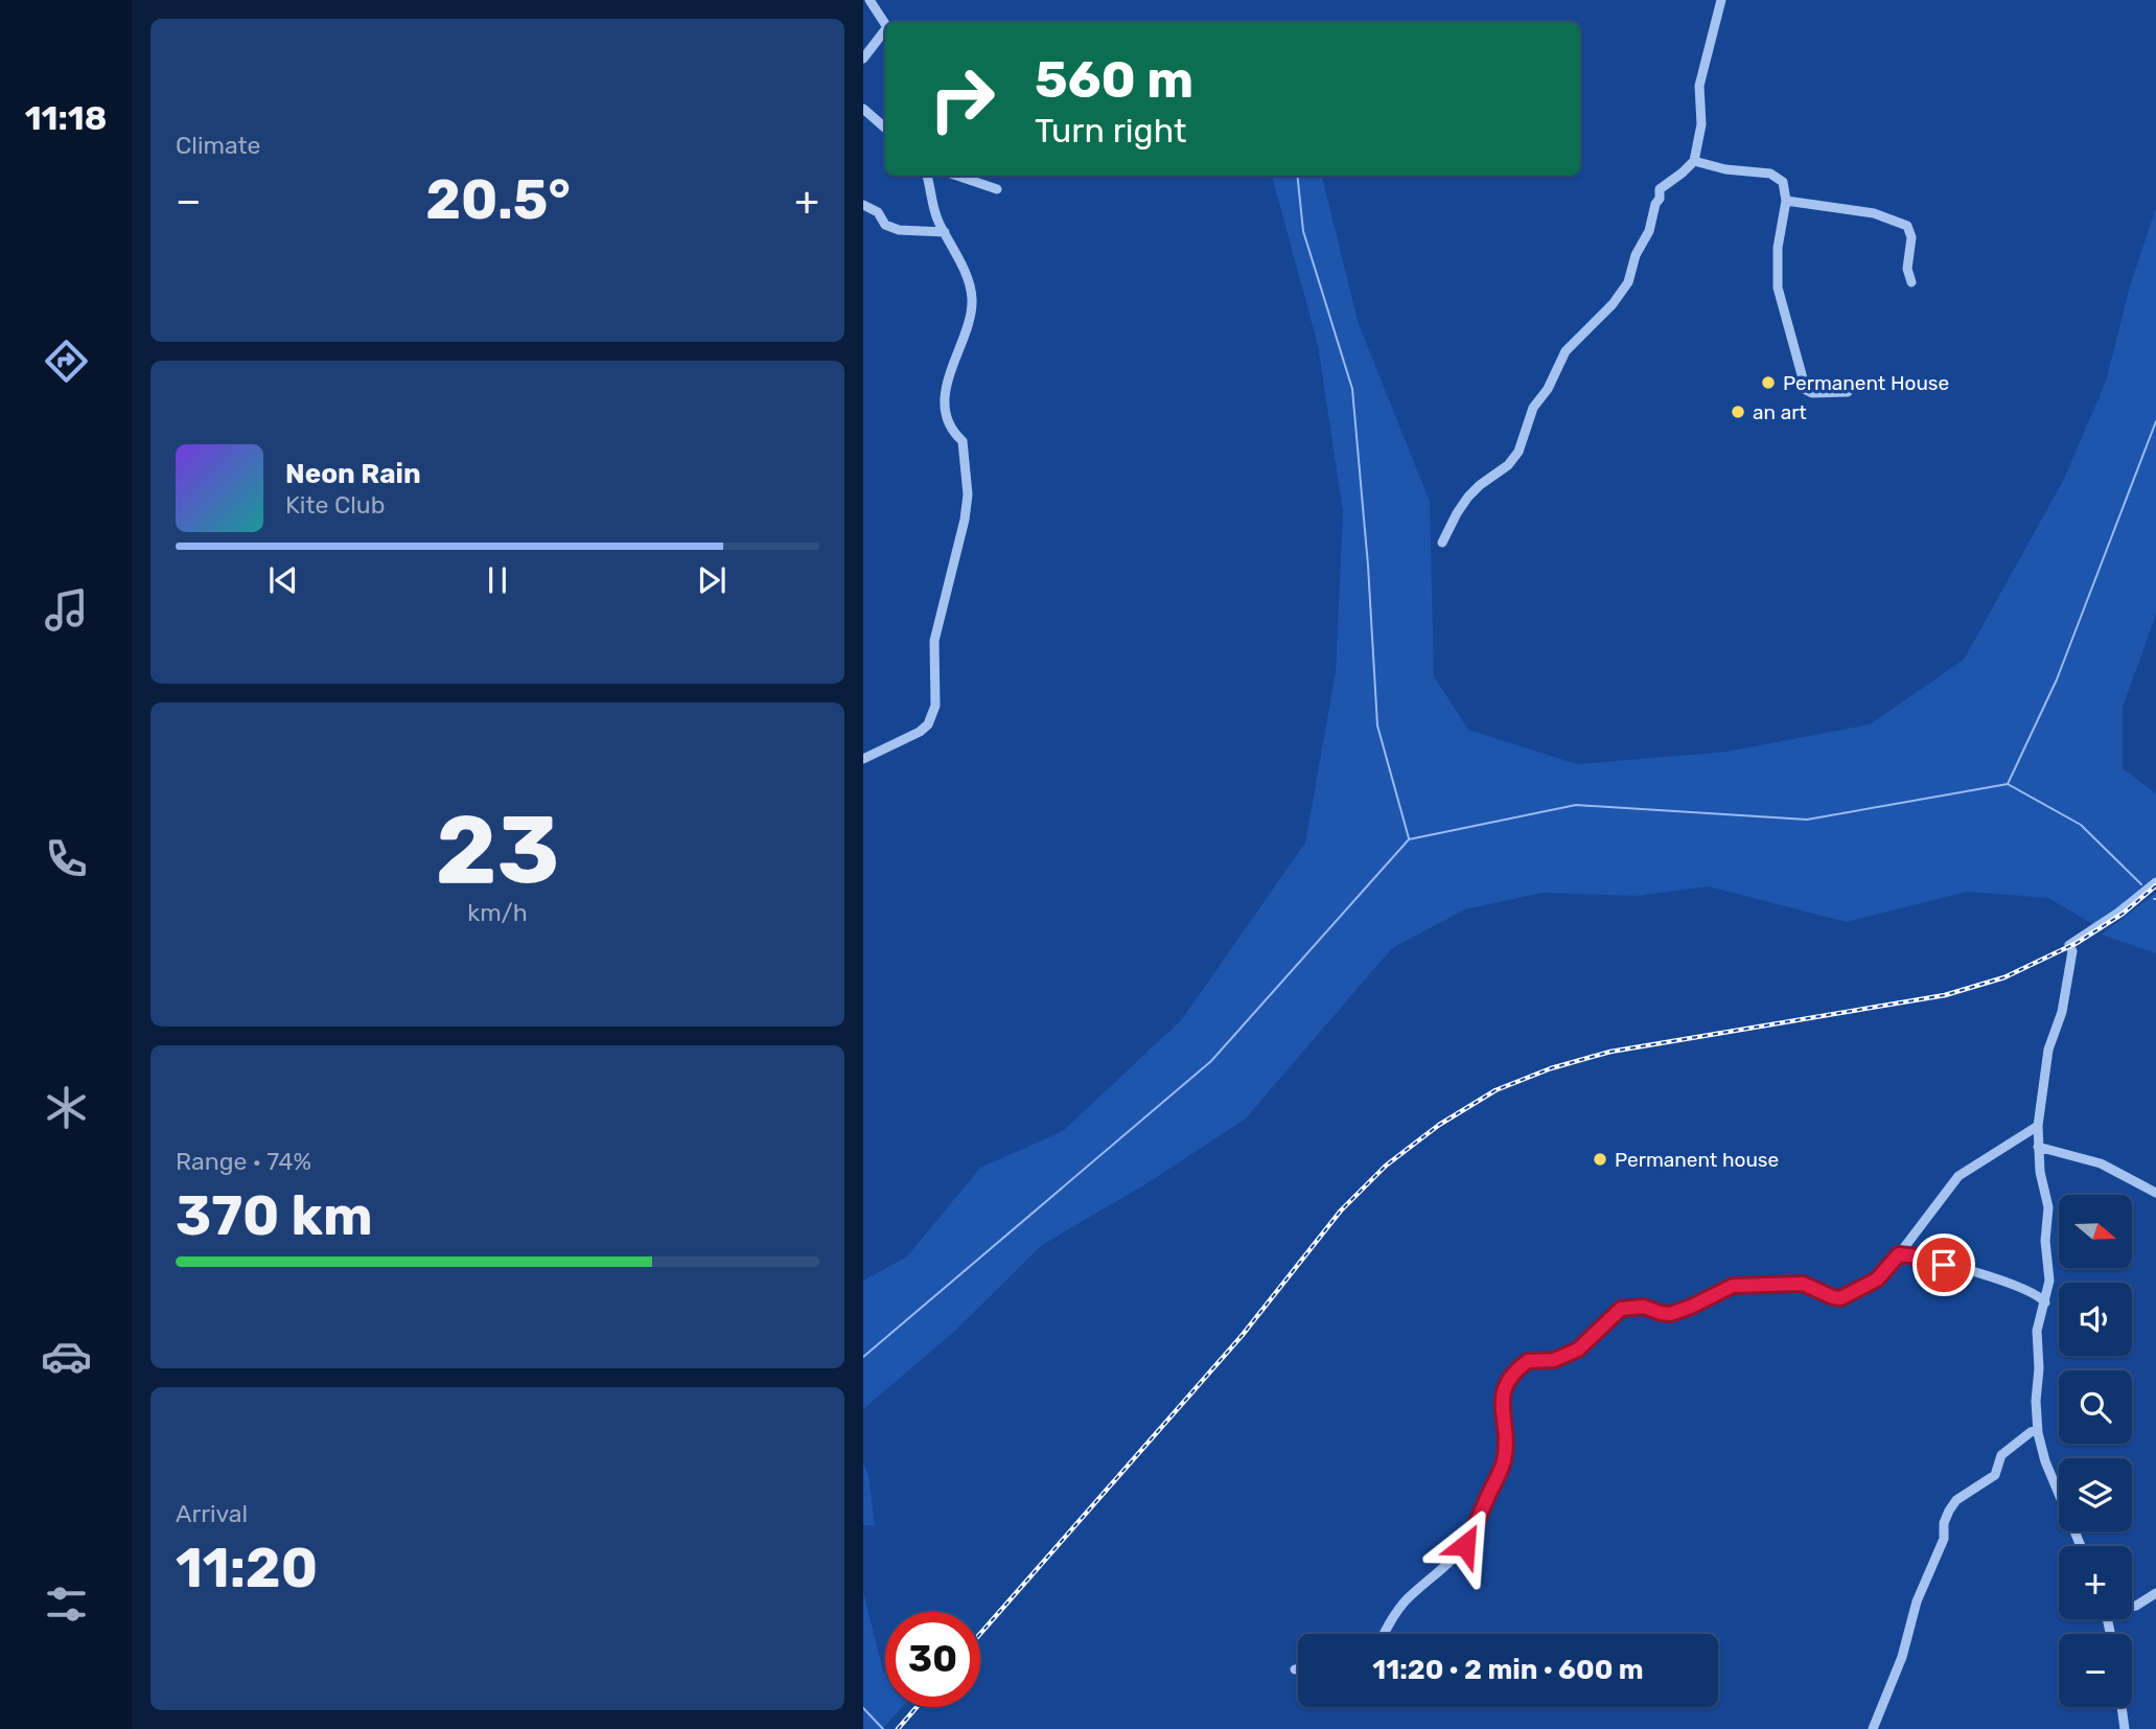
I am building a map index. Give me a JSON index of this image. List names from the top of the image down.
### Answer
{
  "places": ["Permanent House", "an art", "Permanent house"],
  "north": "right",
  "page": {
    "tabs": "11:18",
    "tile": [
      "Climate",
      ["23", "km/h"],
      ["Range · 74%", "370 km"],
      ["Arrival", "11:20"]
    ],
    "turn": ["560 m", "Turn right"],
    "heat": ["−", "20.5°", "+"],
    "song": ["Neon Rain", "Kite Club"],
    "map_buttons": ["+", "−"],
    "limit": "30",
    "trip": "11:20 · 2 min · 600 m"
  }
}
